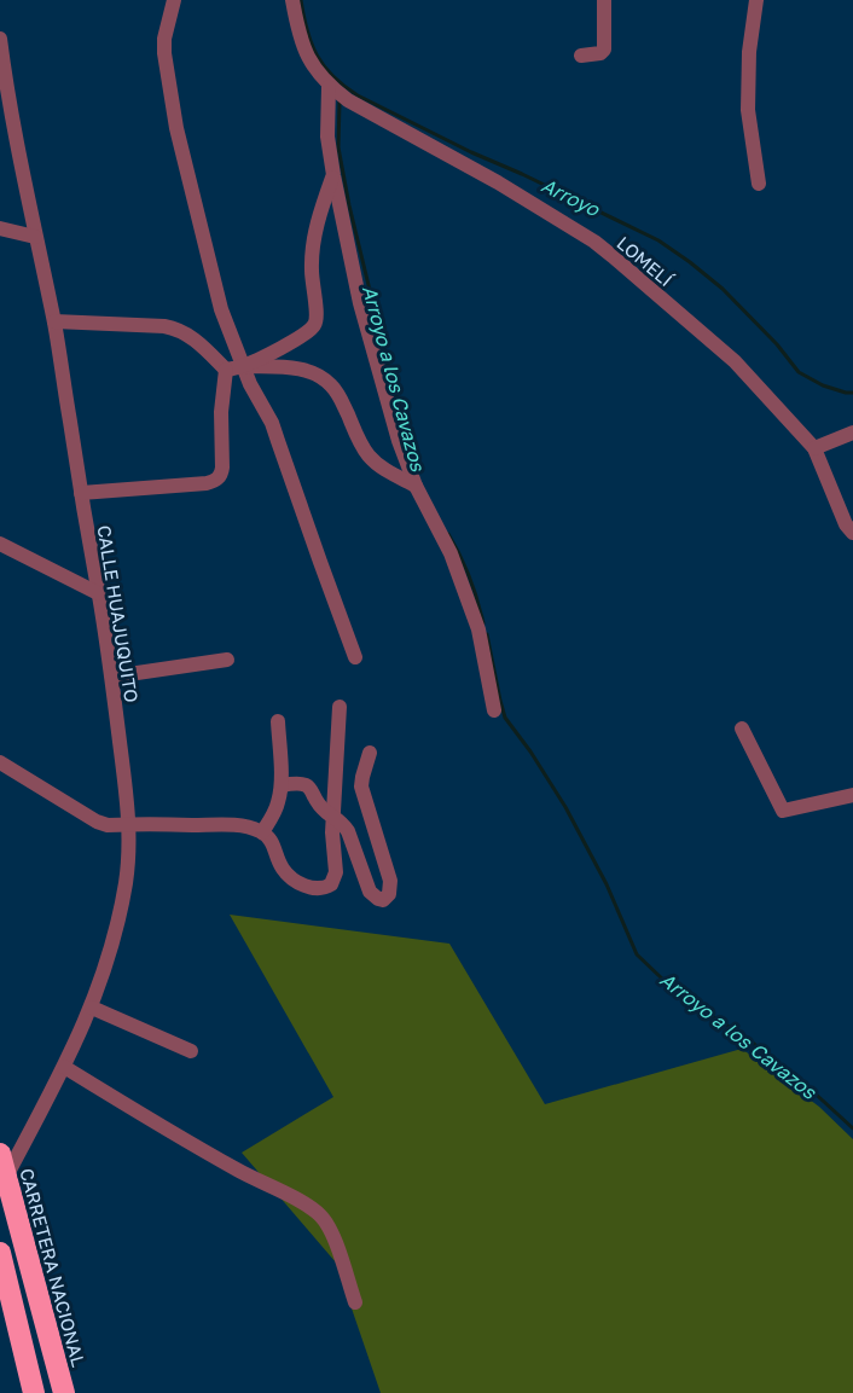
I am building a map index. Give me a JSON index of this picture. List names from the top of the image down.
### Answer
{
  "streets": {
    "highway": ["CARRETERA NACIONAL"],
    "street": ["LOMELÍ", "CALLE HUAJUQUITO"]
  },
  "crossings": [
    ["CALLE HUAJUQUITO", "CARRETERA NACIONAL"]
  ],
  "water": ["Arroyo", "Arroyo a los Cavazos"]
}
